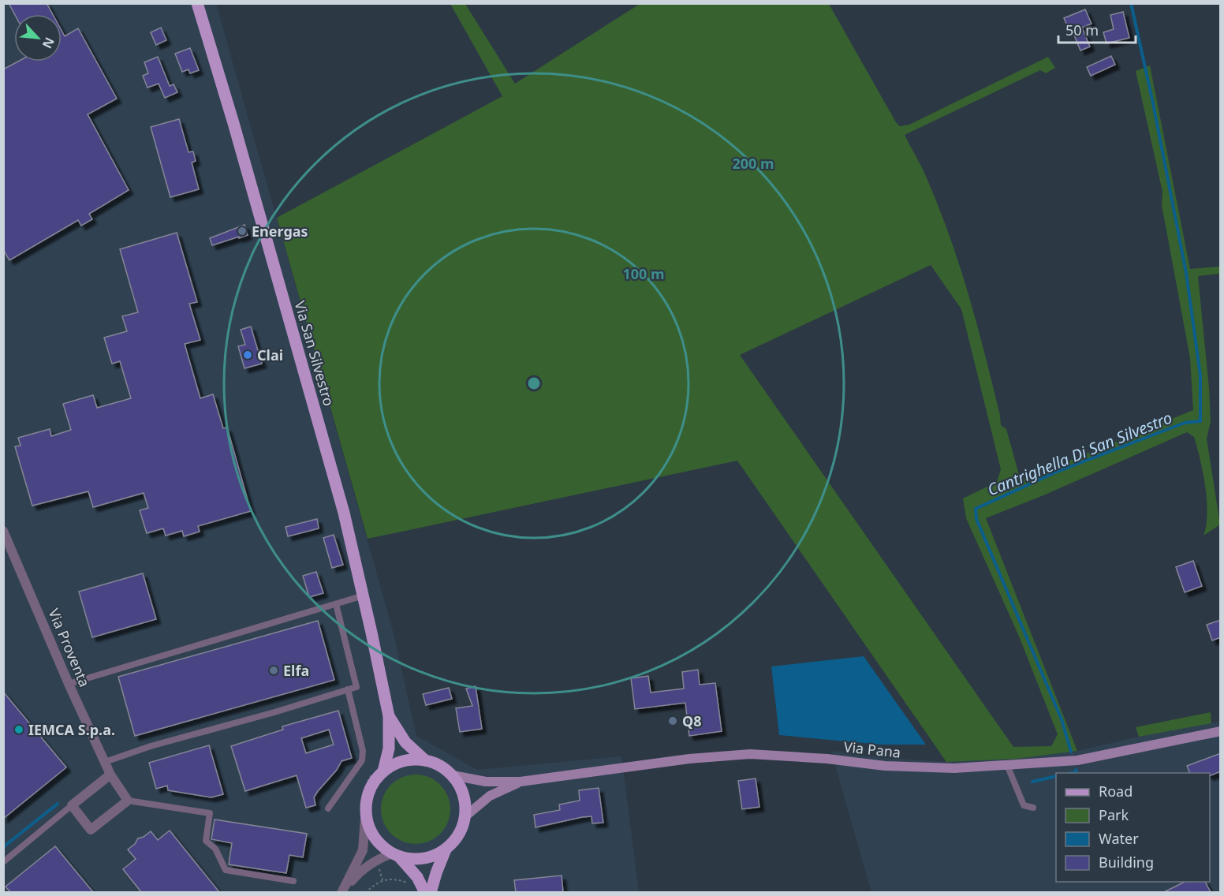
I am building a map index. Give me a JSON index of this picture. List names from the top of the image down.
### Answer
{
  "streets": {
    "main road": ["Via San Silvestro"],
    "street": ["Via Proventa", "Via Pana"]
  },
  "crossings": [
    ["Via San Silvestro", "Via Pana"]
  ],
  "water": ["Cantrighella Di San Silvestro"],
  "places": [
    "Energas",
    "Clai",
    "Elfa",
    "Q8",
    "IEMCA S.p.a."
  ],
  "legend": [
    "Road",
    "Park",
    "Water",
    "Building"
  ],
  "scale_bar": "50 m",
  "north": "bottom right",
  "rings": ["200 m", "100 m"]
}
